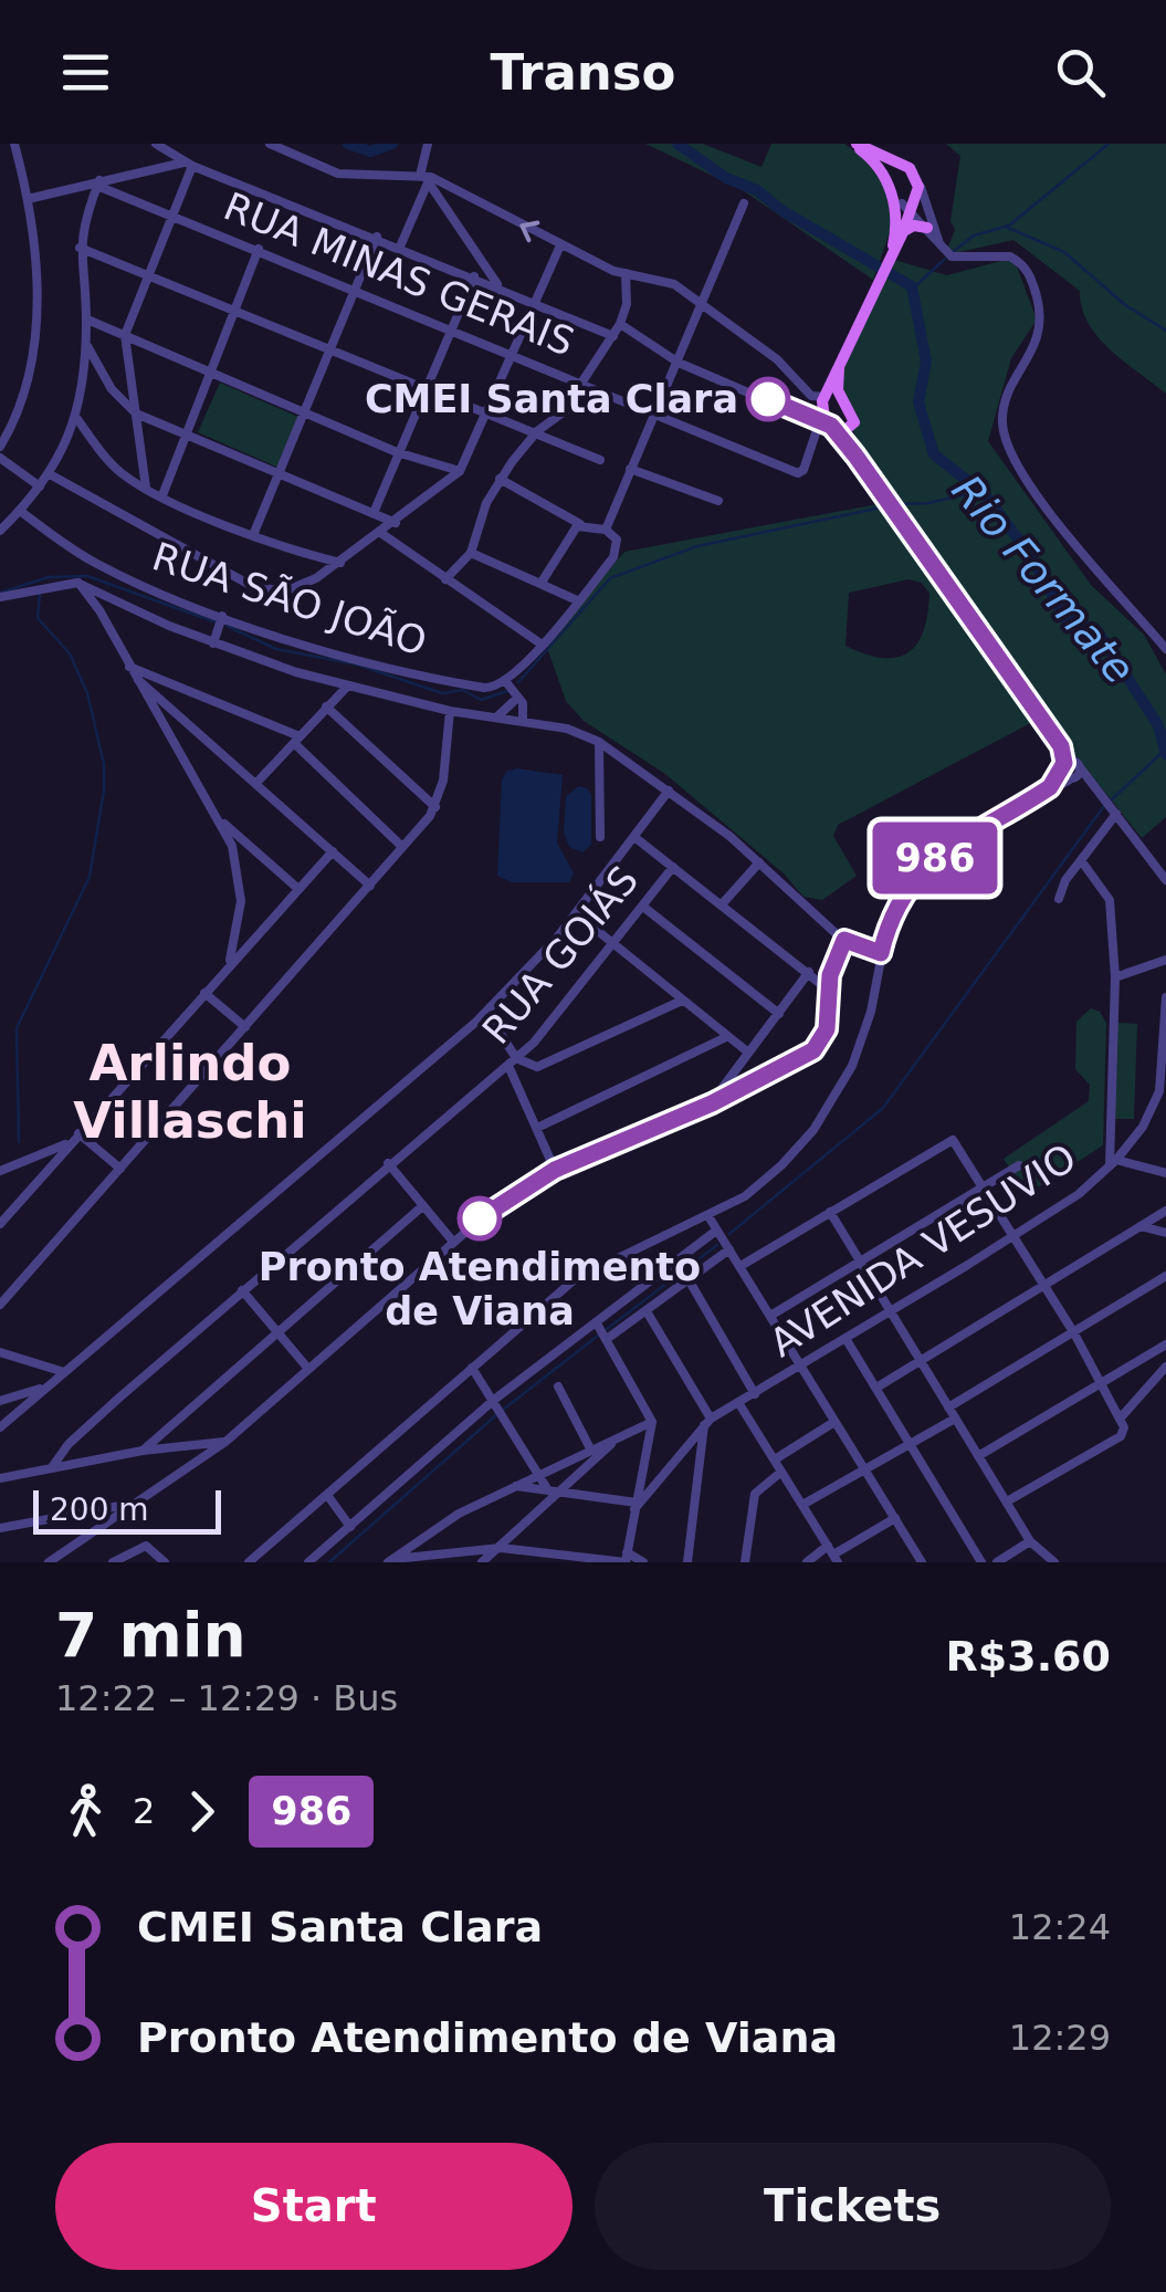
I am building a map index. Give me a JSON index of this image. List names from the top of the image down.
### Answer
{
  "streets": {
    "street": [
      "RUA MINAS GERAIS",
      "RUA SÃO JOÃO",
      "RUA GOIÁS",
      "AVENIDA VESUVIO"
    ]
  },
  "districts": ["Arlindo Villaschi"],
  "water": ["Rio Formate"],
  "places": ["CMEI Santa Clara", "Pronto Atendimento de Viana"],
  "lines": ["bus line 986"],
  "scale_bar": "200 m",
  "page": {
    "header": "Transo",
    "on_map": "986",
    "scale": "200 m",
    "heading": ["7 min", "12:22 – 12:29 · Bus", "R$3.60"],
    "legs": ["2", "986"],
    "list": [
      {
        "name": "CMEI Santa Clara",
        "value": "12:24"
      },
      {
        "name": "Pronto Atendimento de Viana",
        "value": "12:29"
      }
    ],
    "buttons": ["Start", "Tickets"]
  }
}
